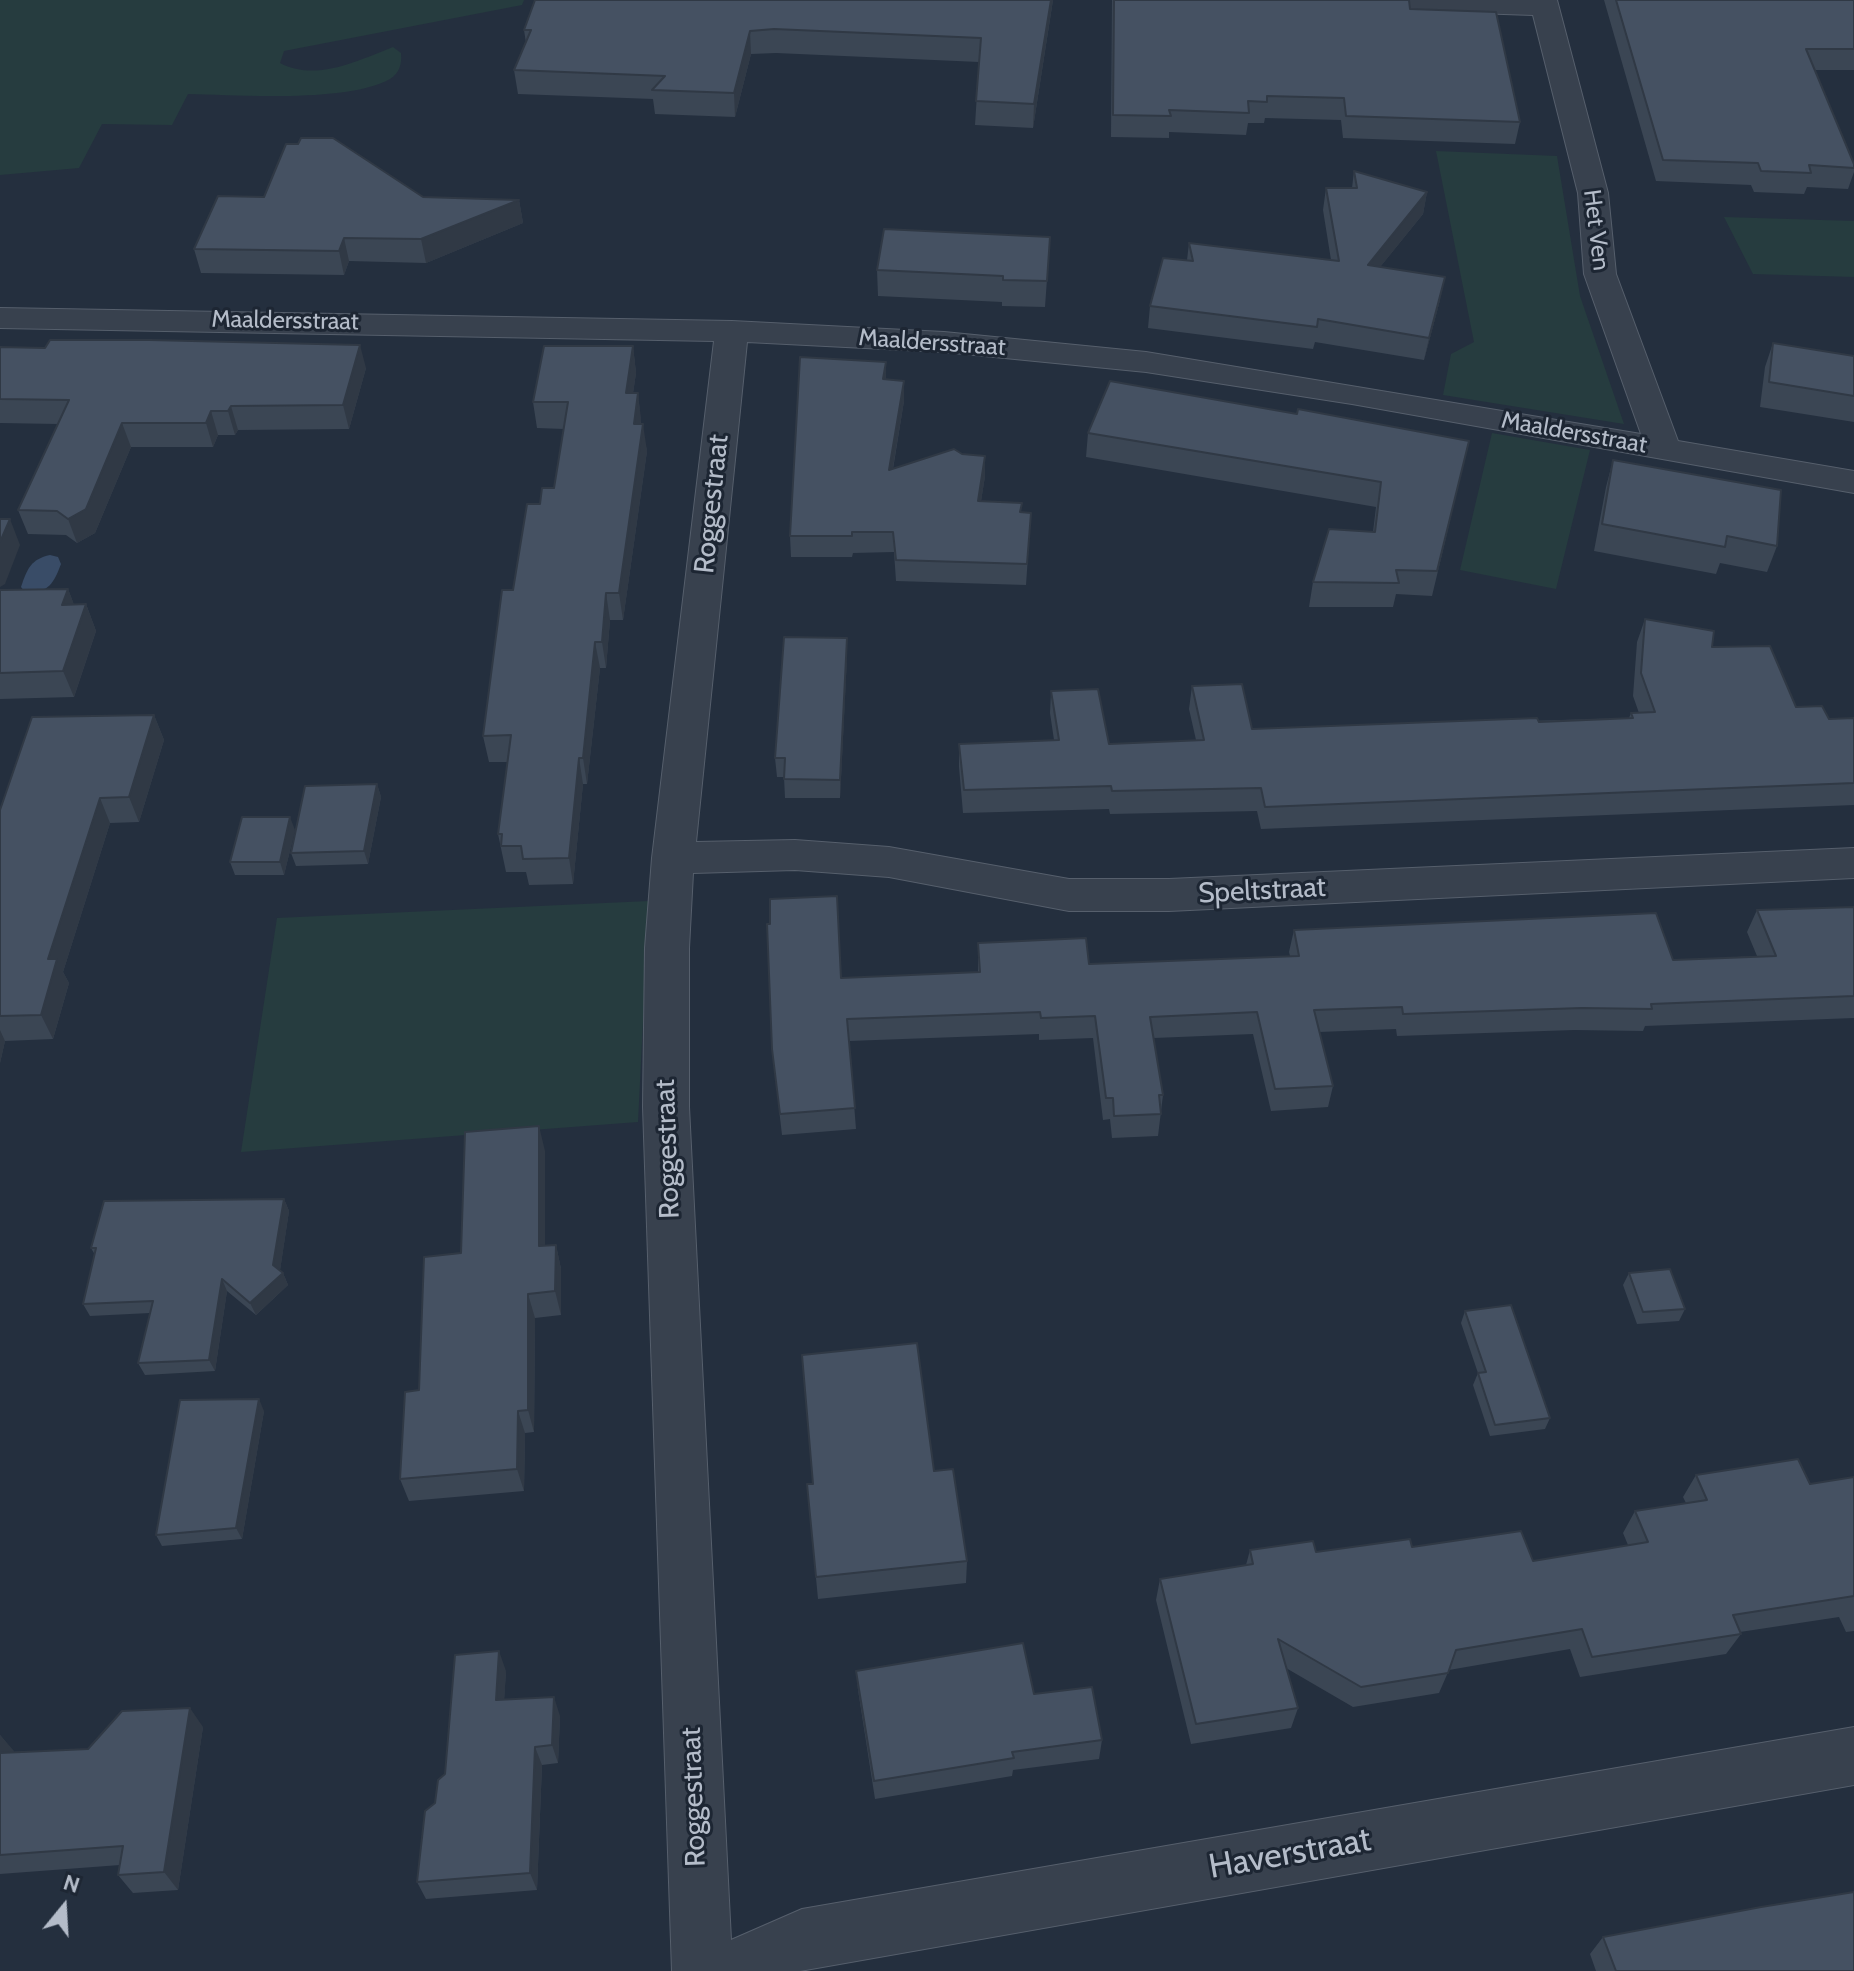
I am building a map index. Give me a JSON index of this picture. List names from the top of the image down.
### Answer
{
  "streets": {
    "street": [
      "Het Ven",
      "Maaldersstraat",
      "Roggestraat",
      "Speltstraat",
      "Haverstraat"
    ]
  },
  "crossings": [
    ["Het Ven", "Maaldersstraat"],
    ["Maaldersstraat", "Roggestraat"],
    ["Roggestraat", "Speltstraat"]
  ],
  "north": "top"
}
